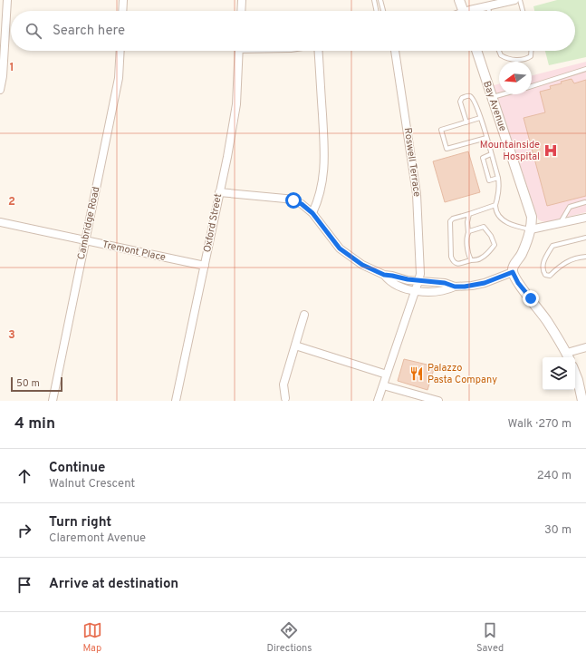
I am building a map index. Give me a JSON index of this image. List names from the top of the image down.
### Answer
{
  "streets": {
    "street": [
      "Bay Avenue",
      "Roswell Terrace",
      "Cambridge Road",
      "Oxford Street",
      "Tremont Place"
    ]
  },
  "crossings": [
    ["Cambridge Road", "Tremont Place"],
    ["Oxford Street", "Tremont Place"]
  ],
  "places": {
    "hospital": ["Mountainside Hospital"],
    "restaurant": ["Palazzo Pasta Company"]
  },
  "scale_bar": "50 m",
  "north": "left",
  "page": {
    "search": "Search here",
    "scale": "50 m",
    "heading": ["4 min", "Walk · 270 m"],
    "list": [
      ["Continue", "Walnut Crescent", "240 m"],
      ["Turn right", "Claremont Avenue", "30 m"],
      "Arrive at destination"
    ],
    "nav": ["Map", "Directions", "Saved"]
  },
  "grid": {
    "rows": ["1", "2", "3"]
  }
}
